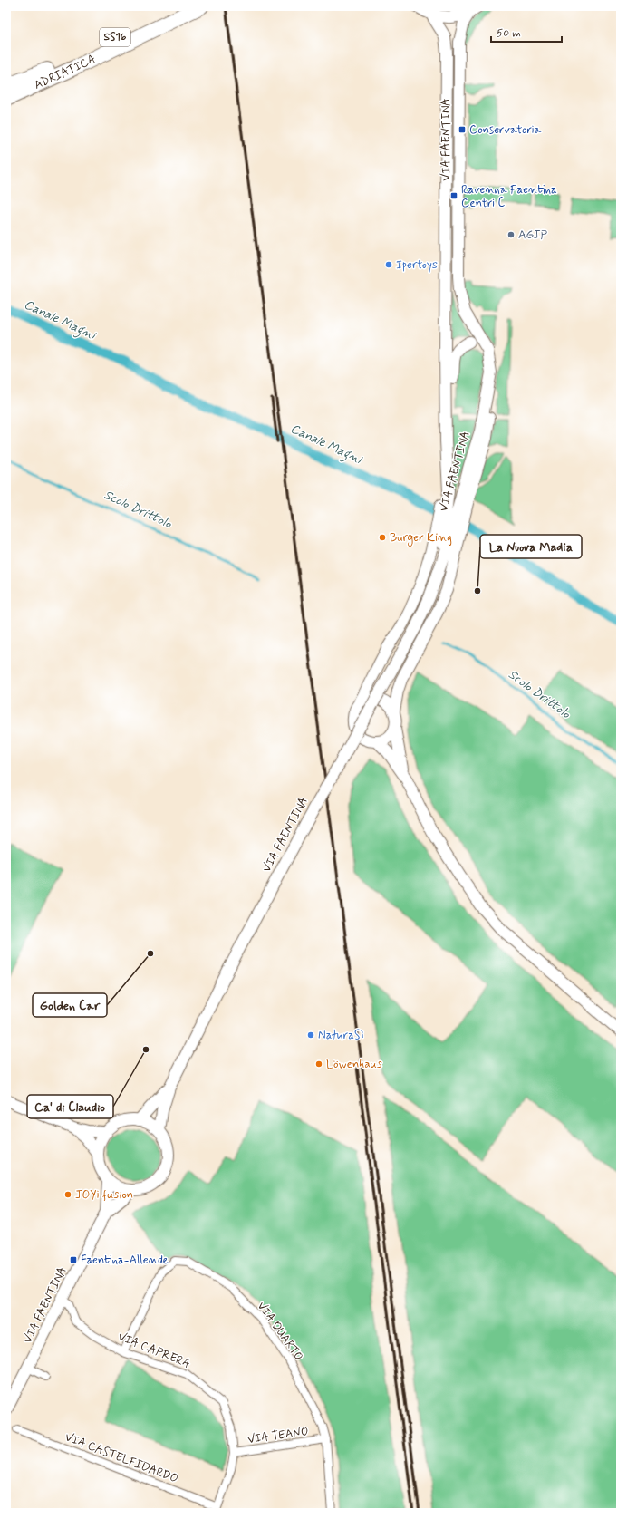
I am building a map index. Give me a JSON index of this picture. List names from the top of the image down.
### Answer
{
  "streets": {
    "highway": ["SS16", "ADRIATICA"],
    "main road": ["VIA FAENTINA"],
    "street": [
      "VIA QUARTO",
      "VIA CAPRERA",
      "VIA TEANO",
      "VIA CASTELFIDARDO"
    ]
  },
  "crossings": [
    ["VIA FAENTINA", "VIA CAPRERA"],
    ["VIA QUARTO", "VIA CAPRERA"],
    ["VIA QUARTO", "VIA TEANO"],
    ["VIA CAPRERA", "VIA TEANO"],
    ["VIA CAPRERA", "VIA CASTELFIDARDO"]
  ],
  "water": ["Canale Magni", "Scolo Drittolo"],
  "places": {
    "transit": ["Conservatoria", "Ravenna Faentina Centri C", "Faentina-Allende"],
    "other": [
      "AGIP",
      "Ipertoys",
      "Burger King",
      "La Nuova Madia",
      "Golden Car",
      "NaturaSì",
      "Ca' di Claudio",
      "Löwenhaus",
      "JOYi fusion"
    ]
  },
  "scale_bar": "50 m"
}
